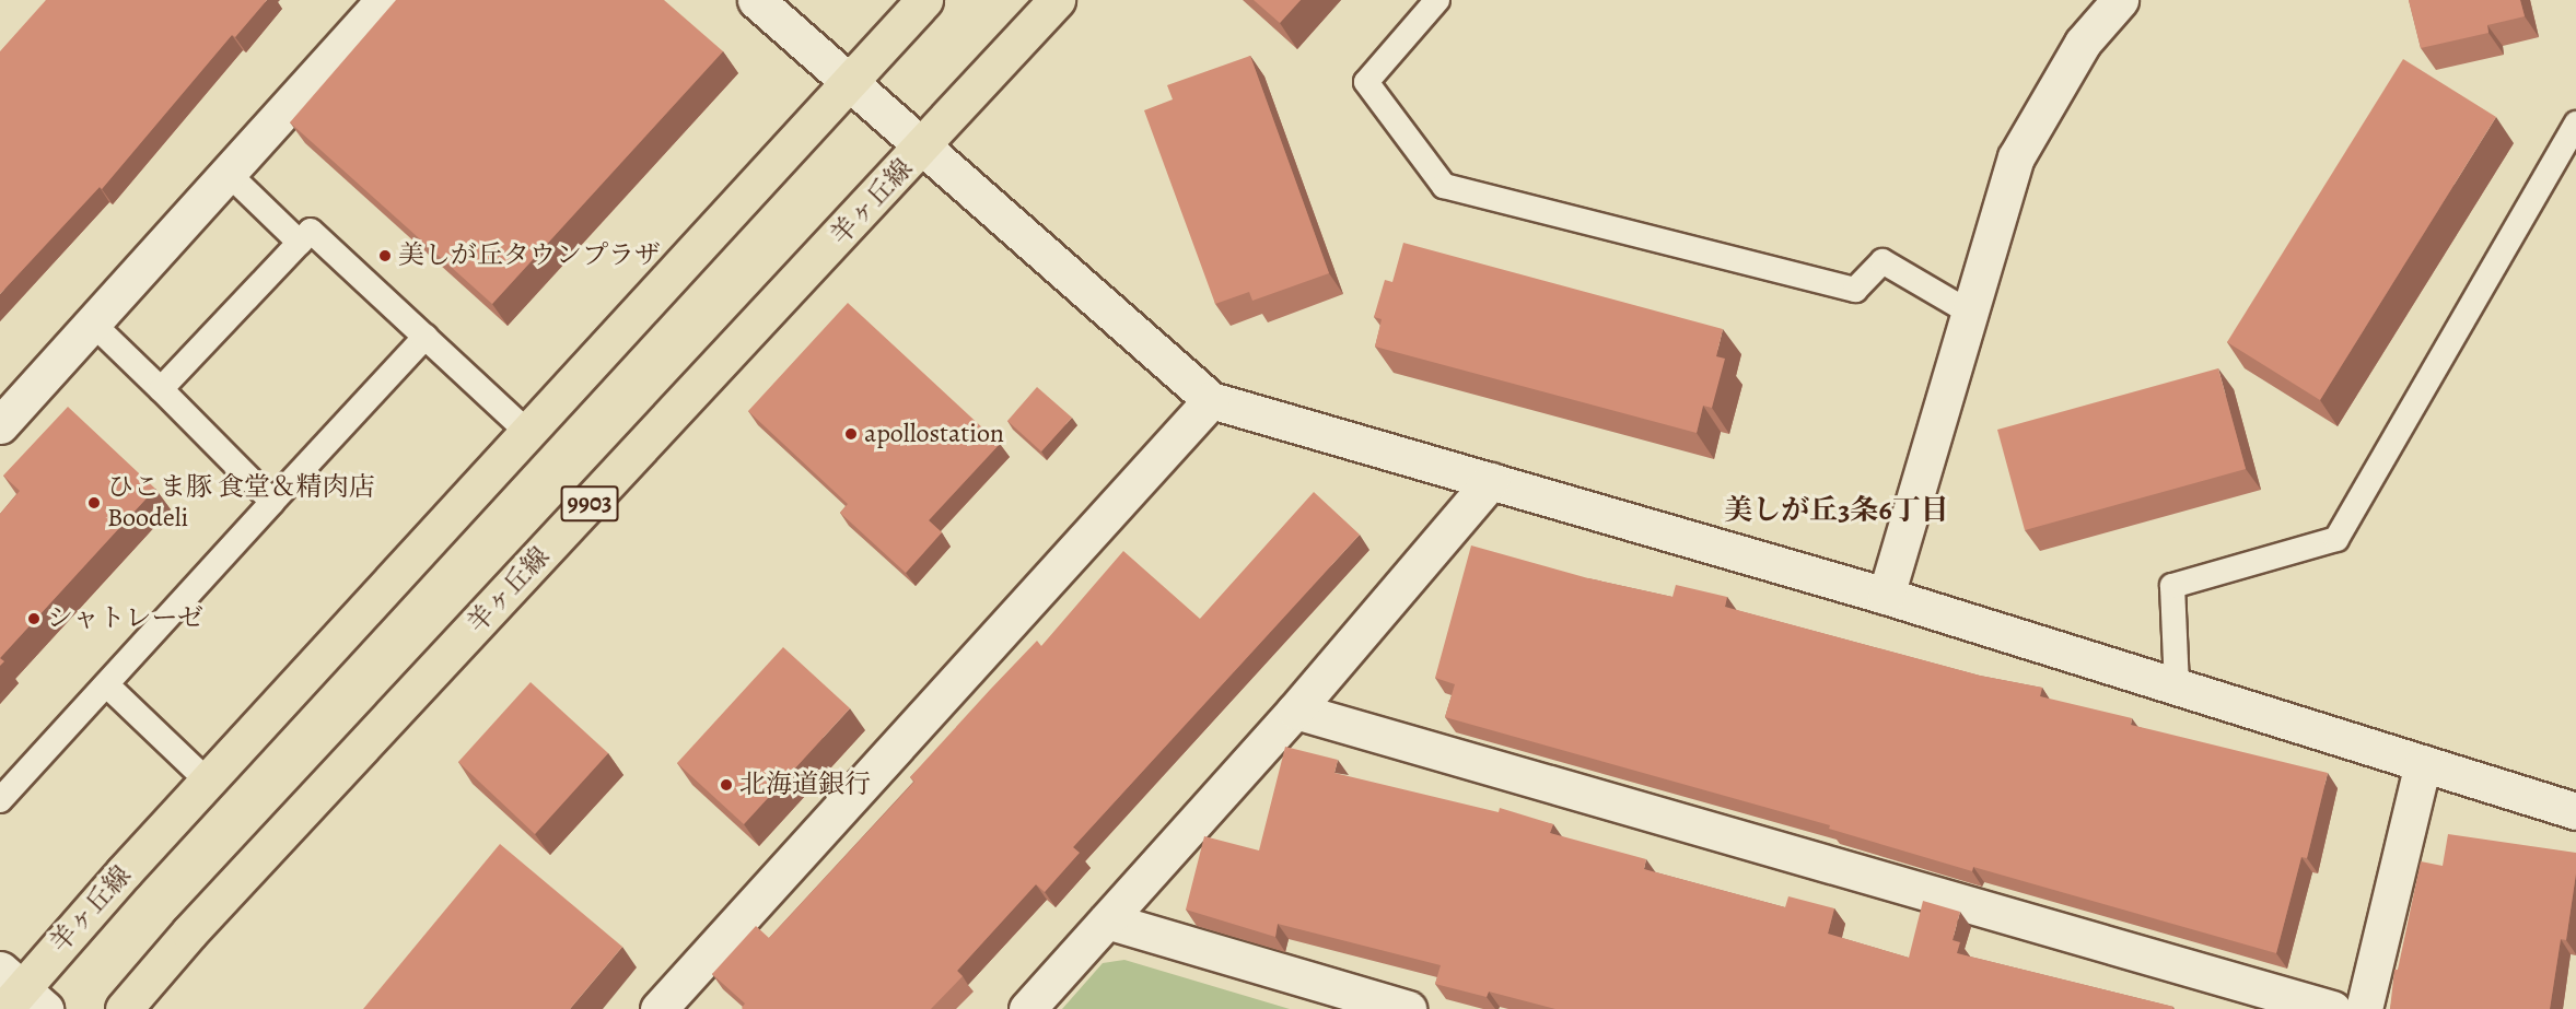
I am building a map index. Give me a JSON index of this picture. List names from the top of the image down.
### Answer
{
  "streets": {
    "main road": ["羊ヶ丘線", "9903"]
  },
  "districts": ["美しが丘3条6丁目"],
  "places": [
    "美しが丘タウンプラザ",
    "apollostation",
    "ひこま豚 食堂＆精肉店 Boodeli",
    "シャトレーゼ",
    "北海道銀行"
  ]
}
